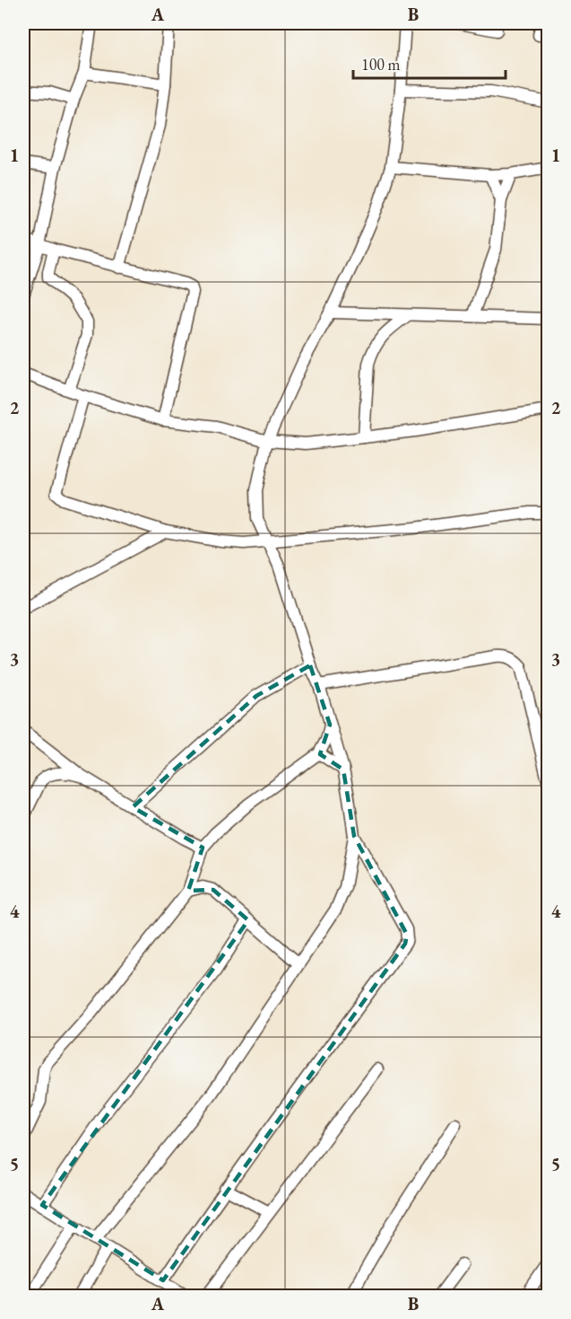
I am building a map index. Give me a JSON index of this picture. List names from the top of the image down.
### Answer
{
  "scale_bar": "100 m",
  "grid": {
    "columns": ["A", "B"],
    "rows": [
      "1",
      "2",
      "3",
      "4",
      "5"
    ]
  }
}
